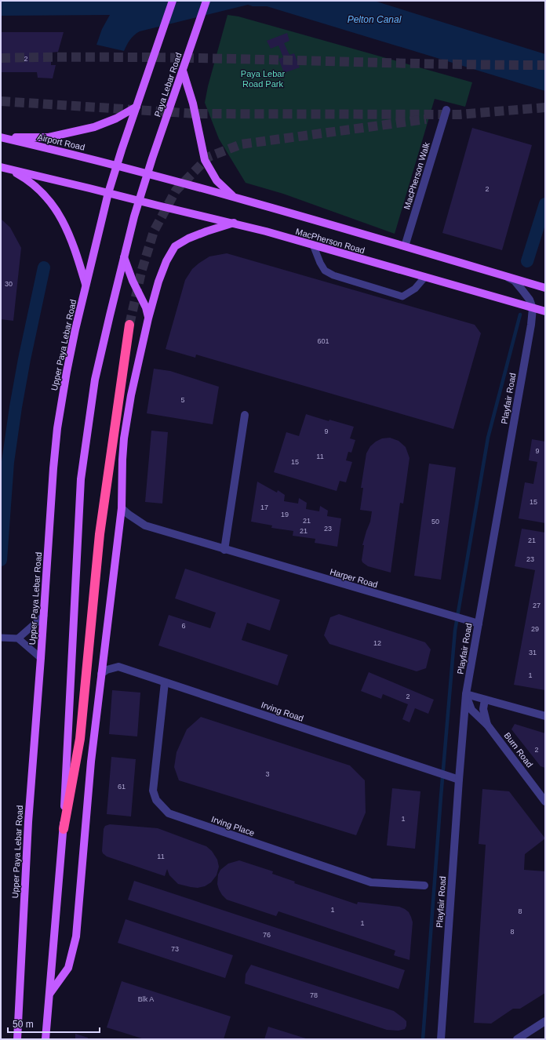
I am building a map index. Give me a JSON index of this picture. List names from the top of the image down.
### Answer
{
  "streets": {
    "main road": [
      "Paya Lebar Road",
      "Airport Road",
      "MacPherson Road",
      "Upper Paya Lebar Road"
    ],
    "street": [
      "MacPherson Walk",
      "Playfair Road",
      "Harper Road",
      "Irving Road",
      "Burn Road",
      "Irving Place"
    ]
  },
  "crossings": [
    ["Paya Lebar Road", "MacPherson Road"],
    ["Airport Road", "MacPherson Road"],
    ["Airport Road", "Upper Paya Lebar Road"],
    ["MacPherson Walk", "MacPherson Road"],
    ["MacPherson Road", "Upper Paya Lebar Road"],
    ["MacPherson Road", "Playfair Road"],
    ["Playfair Road", "Harper Road"],
    ["Playfair Road", "Irving Road"],
    ["Playfair Road", "Burn Road"],
    ["Irving Road", "Irving Place"]
  ],
  "water": ["Pelton Canal"],
  "parks": ["Paya Lebar Road Park"],
  "house_numbers": [
    "2",
    "2",
    "30",
    "601",
    "5",
    "9",
    "9",
    "11",
    "15",
    "15",
    "17",
    "19",
    "21",
    "50",
    "23",
    "21",
    "21",
    "23",
    "27",
    "6",
    "29",
    "12",
    "31",
    "1",
    "2",
    "2",
    "3",
    "61",
    "1",
    "11",
    "1",
    "8",
    "1",
    "8",
    "76",
    "73",
    "78",
    "Blk A"
  ],
  "scale_bar": "50 m"
}
